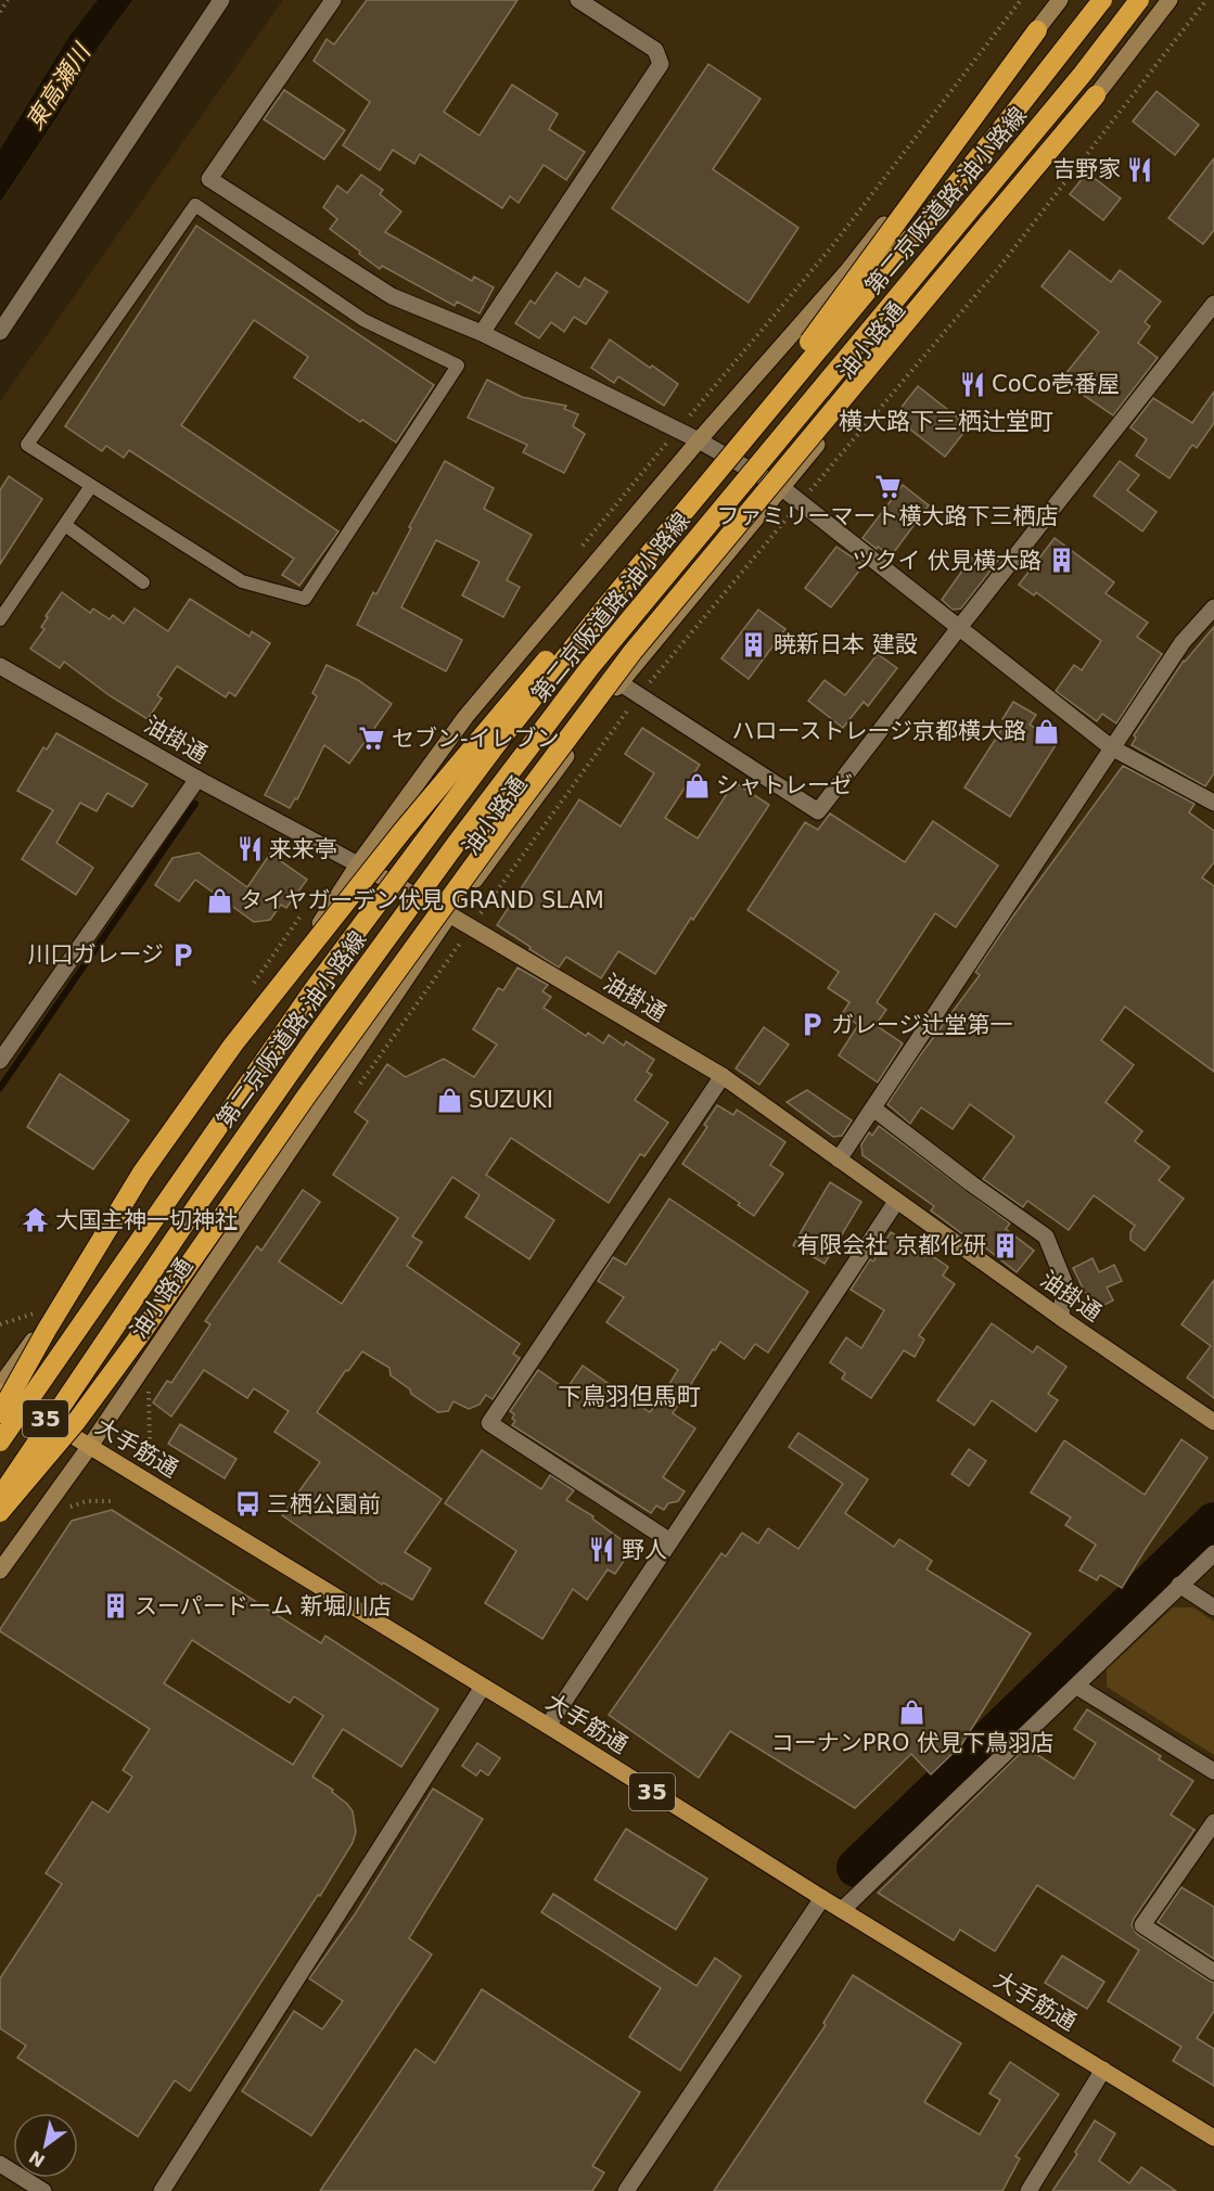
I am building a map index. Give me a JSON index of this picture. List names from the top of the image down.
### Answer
{
  "streets": {
    "highway": ["第二京阪道路;油小路線"],
    "main road": ["35", "大手筋通"],
    "street": ["油小路通", "油掛通"]
  },
  "crossings": [
    ["油小路通", "油掛通"],
    ["油小路通", "大手筋通"]
  ],
  "districts": ["横大路下三栖辻堂町", "下鳥羽但馬町"],
  "water": ["東高瀬川"],
  "places": {
    "restaurant": [
      "吉野家",
      "CoCo壱番屋",
      "来来亭",
      "野人"
    ],
    "supermarket": ["ファミリーマート横大路下三栖店", "セブン-イレブン"],
    "building": [
      "ツクイ 伏見横大路",
      "暁新日本 建設",
      "有限会社 京都化研",
      "スーパードーム 新堀川店"
    ],
    "shop": [
      "ハローストレージ京都横大路",
      "シャトレーゼ",
      "タイヤガーデン伏見 GRAND SLAM",
      "SUZUKI",
      "コーナンPRO 伏見下鳥羽店"
    ],
    "parking": ["川口ガレージ", "ガレージ辻堂第一"],
    "temple": ["大国主神一切神社"],
    "bus stop": ["三栖公園前"]
  },
  "north": "bottom left"
}
